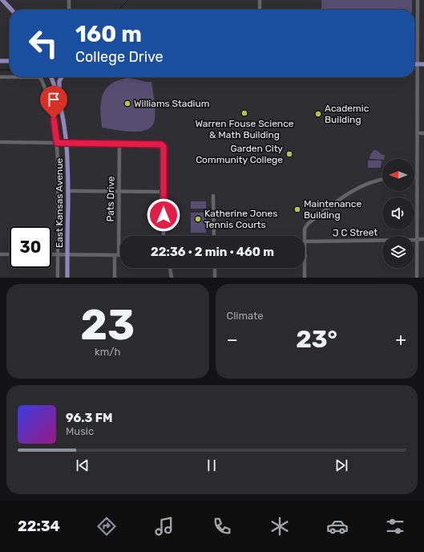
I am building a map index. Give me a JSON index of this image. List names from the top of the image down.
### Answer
{
  "streets": {
    "main road": ["East Kansas Avenue"],
    "street": ["Pats Drive", "J C Street"]
  },
  "places": [
    "Williams Stadium",
    "Warren Fouse Science & Math Building",
    "Academic Building",
    "Garden City Community College",
    "Maintenance Building",
    "Katherine Jones Tennis Courts"
  ],
  "north": "left",
  "page": {
    "turn": ["160 m", "College Drive"],
    "limit": "30",
    "trip": "22:36 · 2 min · 460 m",
    "tile": [
      ["23", "km/h"],
      "Climate"
    ],
    "heat": ["−", "23°", "+"],
    "song": ["96.3 FM", "Music"],
    "tabs": "22:34"
  }
}
